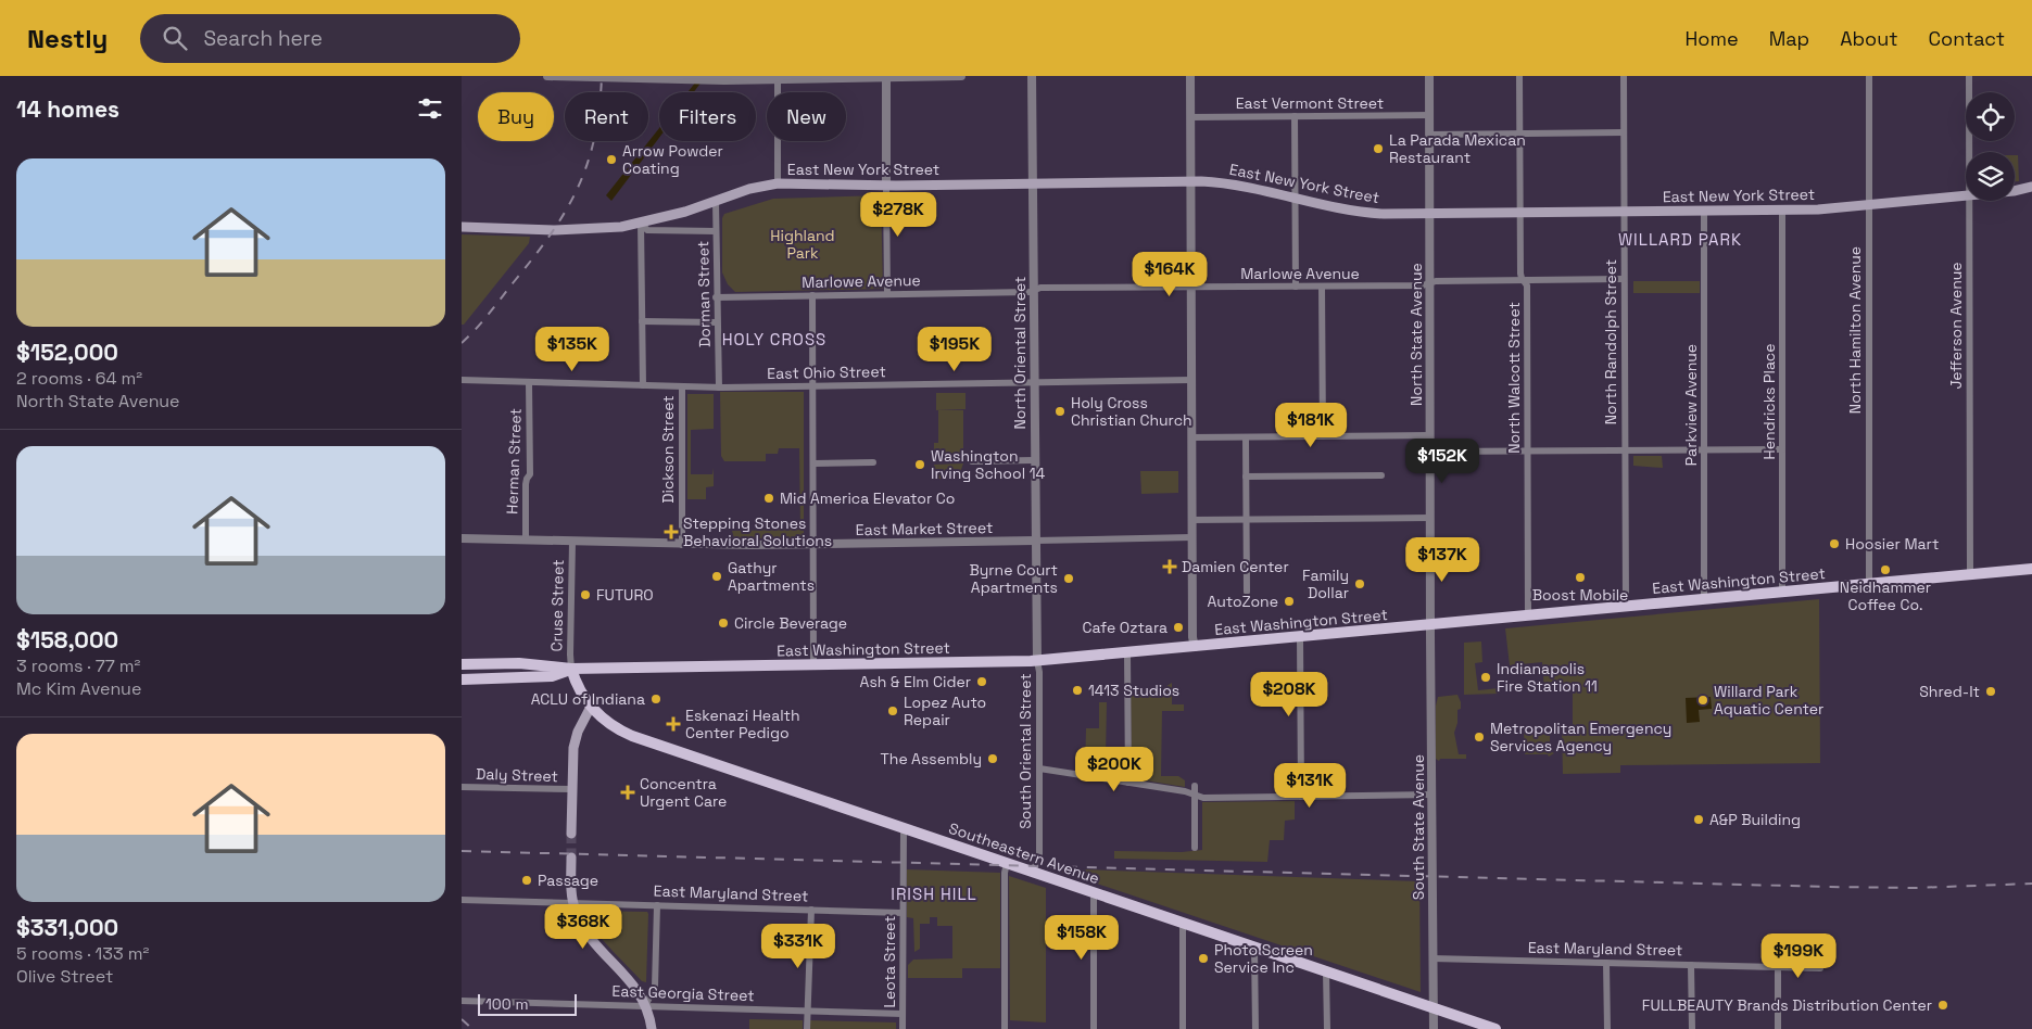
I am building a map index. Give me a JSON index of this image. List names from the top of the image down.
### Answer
{
  "streets": {
    "main road": ["East New York Street", "East Washington Street", "Southeastern Avenue"],
    "street": [
      "East Vermont Street",
      "Marlowe Avenue",
      "Dorman Street",
      "Jefferson Avenue",
      "North Hamilton Avenue",
      "North State Avenue",
      "North Randolph Street",
      "North Oriental Street",
      "East Ohio Street",
      "North Walcott Street",
      "Hendricks Place",
      "Parkview Avenue",
      "Dickson Street",
      "Herman Street",
      "East Market Street",
      "Cruse Street",
      "South Oriental Street",
      "Daly Street",
      "South State Avenue",
      "East Maryland Street",
      "Leota Street",
      "East Georgia Street"
    ]
  },
  "crossings": [
    ["East Vermont Street", "North State Avenue"],
    ["East New York Street", "Dorman Street"],
    ["East New York Street", "North Hamilton Avenue"],
    ["East New York Street", "North State Avenue"],
    ["East New York Street", "North Randolph Street"],
    ["East New York Street", "North Oriental Street"],
    ["East New York Street", "North Walcott Street"],
    ["East New York Street", "Hendricks Place"],
    ["East New York Street", "Parkview Avenue"],
    ["East New York Street", "Dickson Street"],
    ["Marlowe Avenue", "Dorman Street"],
    ["Marlowe Avenue", "North State Avenue"],
    ["Marlowe Avenue", "North Randolph Street"],
    ["Marlowe Avenue", "North Oriental Street"],
    ["Marlowe Avenue", "North Walcott Street"],
    ["Dorman Street", "East Ohio Street"],
    ["Jefferson Avenue", "East Washington Street"],
    ["North Hamilton Avenue", "East Washington Street"],
    ["North State Avenue", "East Washington Street"],
    ["North State Avenue", "South State Avenue"],
    ["North Randolph Street", "East Washington Street"],
    ["North Oriental Street", "East Ohio Street"],
    ["North Oriental Street", "East Market Street"],
    ["North Oriental Street", "East Washington Street"],
    ["North Oriental Street", "South Oriental Street"],
    ["East Ohio Street", "Dickson Street"],
    ["East Ohio Street", "Herman Street"],
    ["North Walcott Street", "East Washington Street"],
    ["Hendricks Place", "East Washington Street"],
    ["Parkview Avenue", "East Washington Street"],
    ["Dickson Street", "East Market Street"],
    ["Herman Street", "East Market Street"],
    ["East Market Street", "Cruse Street"],
    ["East Washington Street", "Cruse Street"],
    ["East Washington Street", "South Oriental Street"],
    ["East Washington Street", "South State Avenue"],
    ["East Washington Street", "Southeastern Avenue"],
    ["Cruse Street", "Southeastern Avenue"],
    ["South Oriental Street", "Southeastern Avenue"],
    ["South State Avenue", "Southeastern Avenue"],
    ["South State Avenue", "East Maryland Street"],
    ["Southeastern Avenue", "Leota Street"],
    ["East Maryland Street", "Leota Street"],
    ["Leota Street", "East Georgia Street"]
  ],
  "districts": ["WILLARD PARK", "HOLY CROSS", "IRISH HILL"],
  "parks": ["Highland Park"],
  "places": {
    "other": [
      "La Parada Mexican Restaurant",
      "Arrow Powder Coating",
      "Holy Cross Christian Church",
      "Washington Irving School 14",
      "Mid America Elevator Co",
      "Hoosier Mart",
      "Neidhammer Coffee Co.",
      "Gathyr Apartments",
      "Boost Mobile",
      "Byrne Court Apartments",
      "Family Dollar",
      "FUTURO",
      "AutoZone",
      "Circle Beverage",
      "Cafe Oztara",
      "Indianapolis Fire Station 11",
      "Ash & Elm Cider",
      "1413 Studios",
      "Shred-It",
      "ACLU of Indiana",
      "Willard Park Aquatic Center",
      "Lopez Auto Repair",
      "Metropolitan Emergency Services Agency",
      "The Assembly",
      "A&P Building",
      "Passage",
      "Photo Screen Service Inc",
      "FULLBEAUTY Brands Distribution Center"
    ],
    "health": [
      "Stepping Stones Behavioral Solutions",
      "Damien Center",
      "Eskenazi Health Center Pedigo",
      "Concentra Urgent Care"
    ]
  },
  "scale_bar": "100 m",
  "page": {
    "header": "Nestly",
    "search": "Search here",
    "nav": [
      "Home",
      "Map",
      "About",
      "Contact"
    ],
    "heading": "14 homes",
    "chip": [
      "Buy",
      "Rent",
      "Filters",
      "New"
    ],
    "list": [
      {
        "name": "$152,000",
        "note": "2 rooms · 64 m² · North State Avenue"
      },
      {
        "name": "$158,000",
        "note": "3 rooms · 77 m² · Mc Kim Avenue"
      },
      {
        "name": "$331,000",
        "note": "5 rooms · 133 m² · Olive Street"
      }
    ],
    "price": [
      "$278K",
      "$164K",
      "$135K",
      "$195K",
      "$181K",
      "$152K",
      "$137K",
      "$208K",
      "$200K",
      "$131K",
      "$368K",
      "$158K",
      "$331K",
      "$199K"
    ],
    "scale": "100 m"
  }
}
